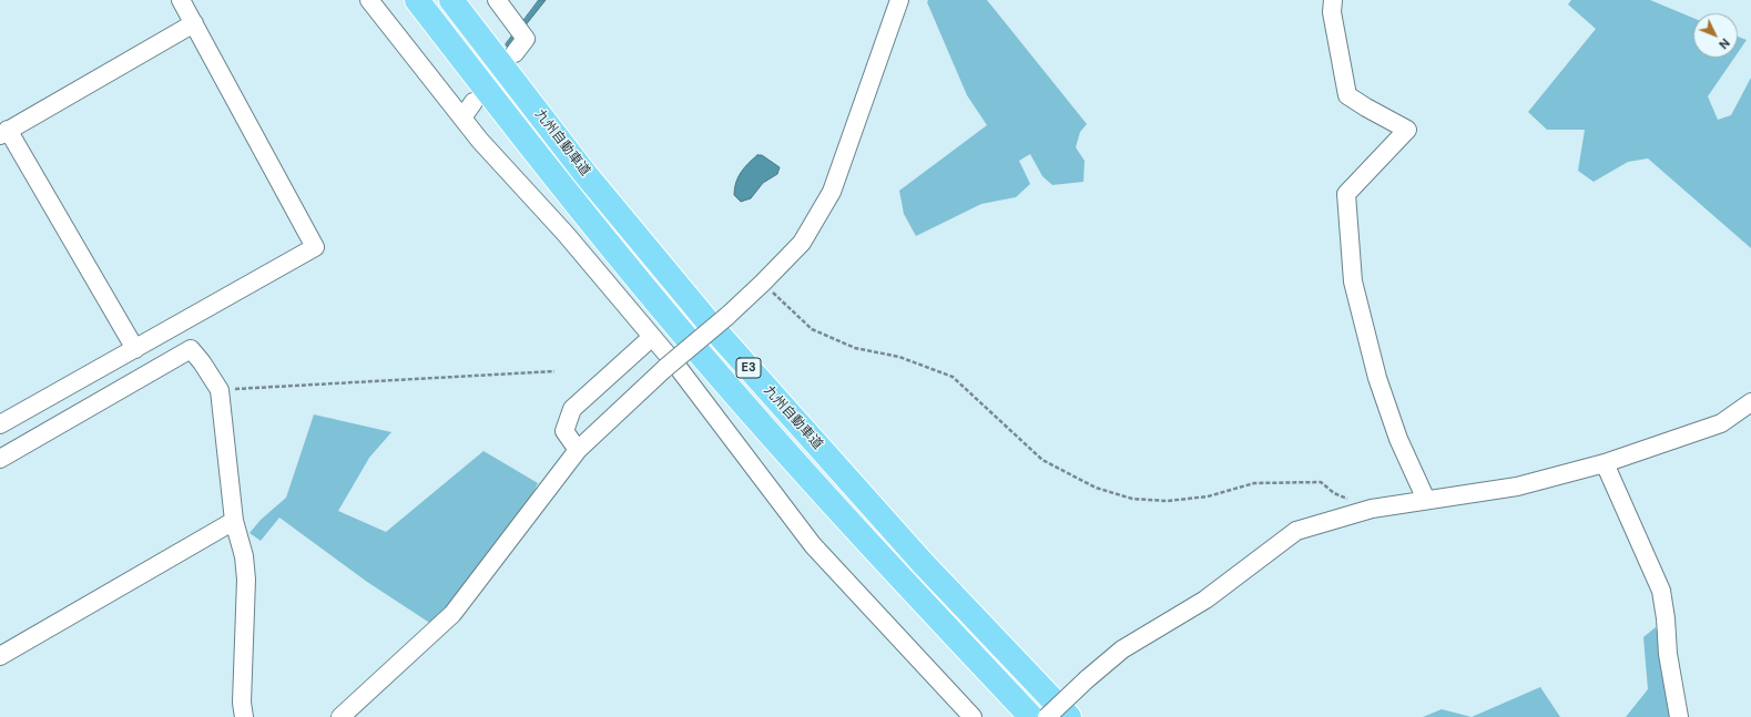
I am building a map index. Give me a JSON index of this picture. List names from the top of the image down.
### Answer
{
  "streets": {
    "highway": ["九州自動車道", "E3"]
  },
  "north": "bottom right"
}
